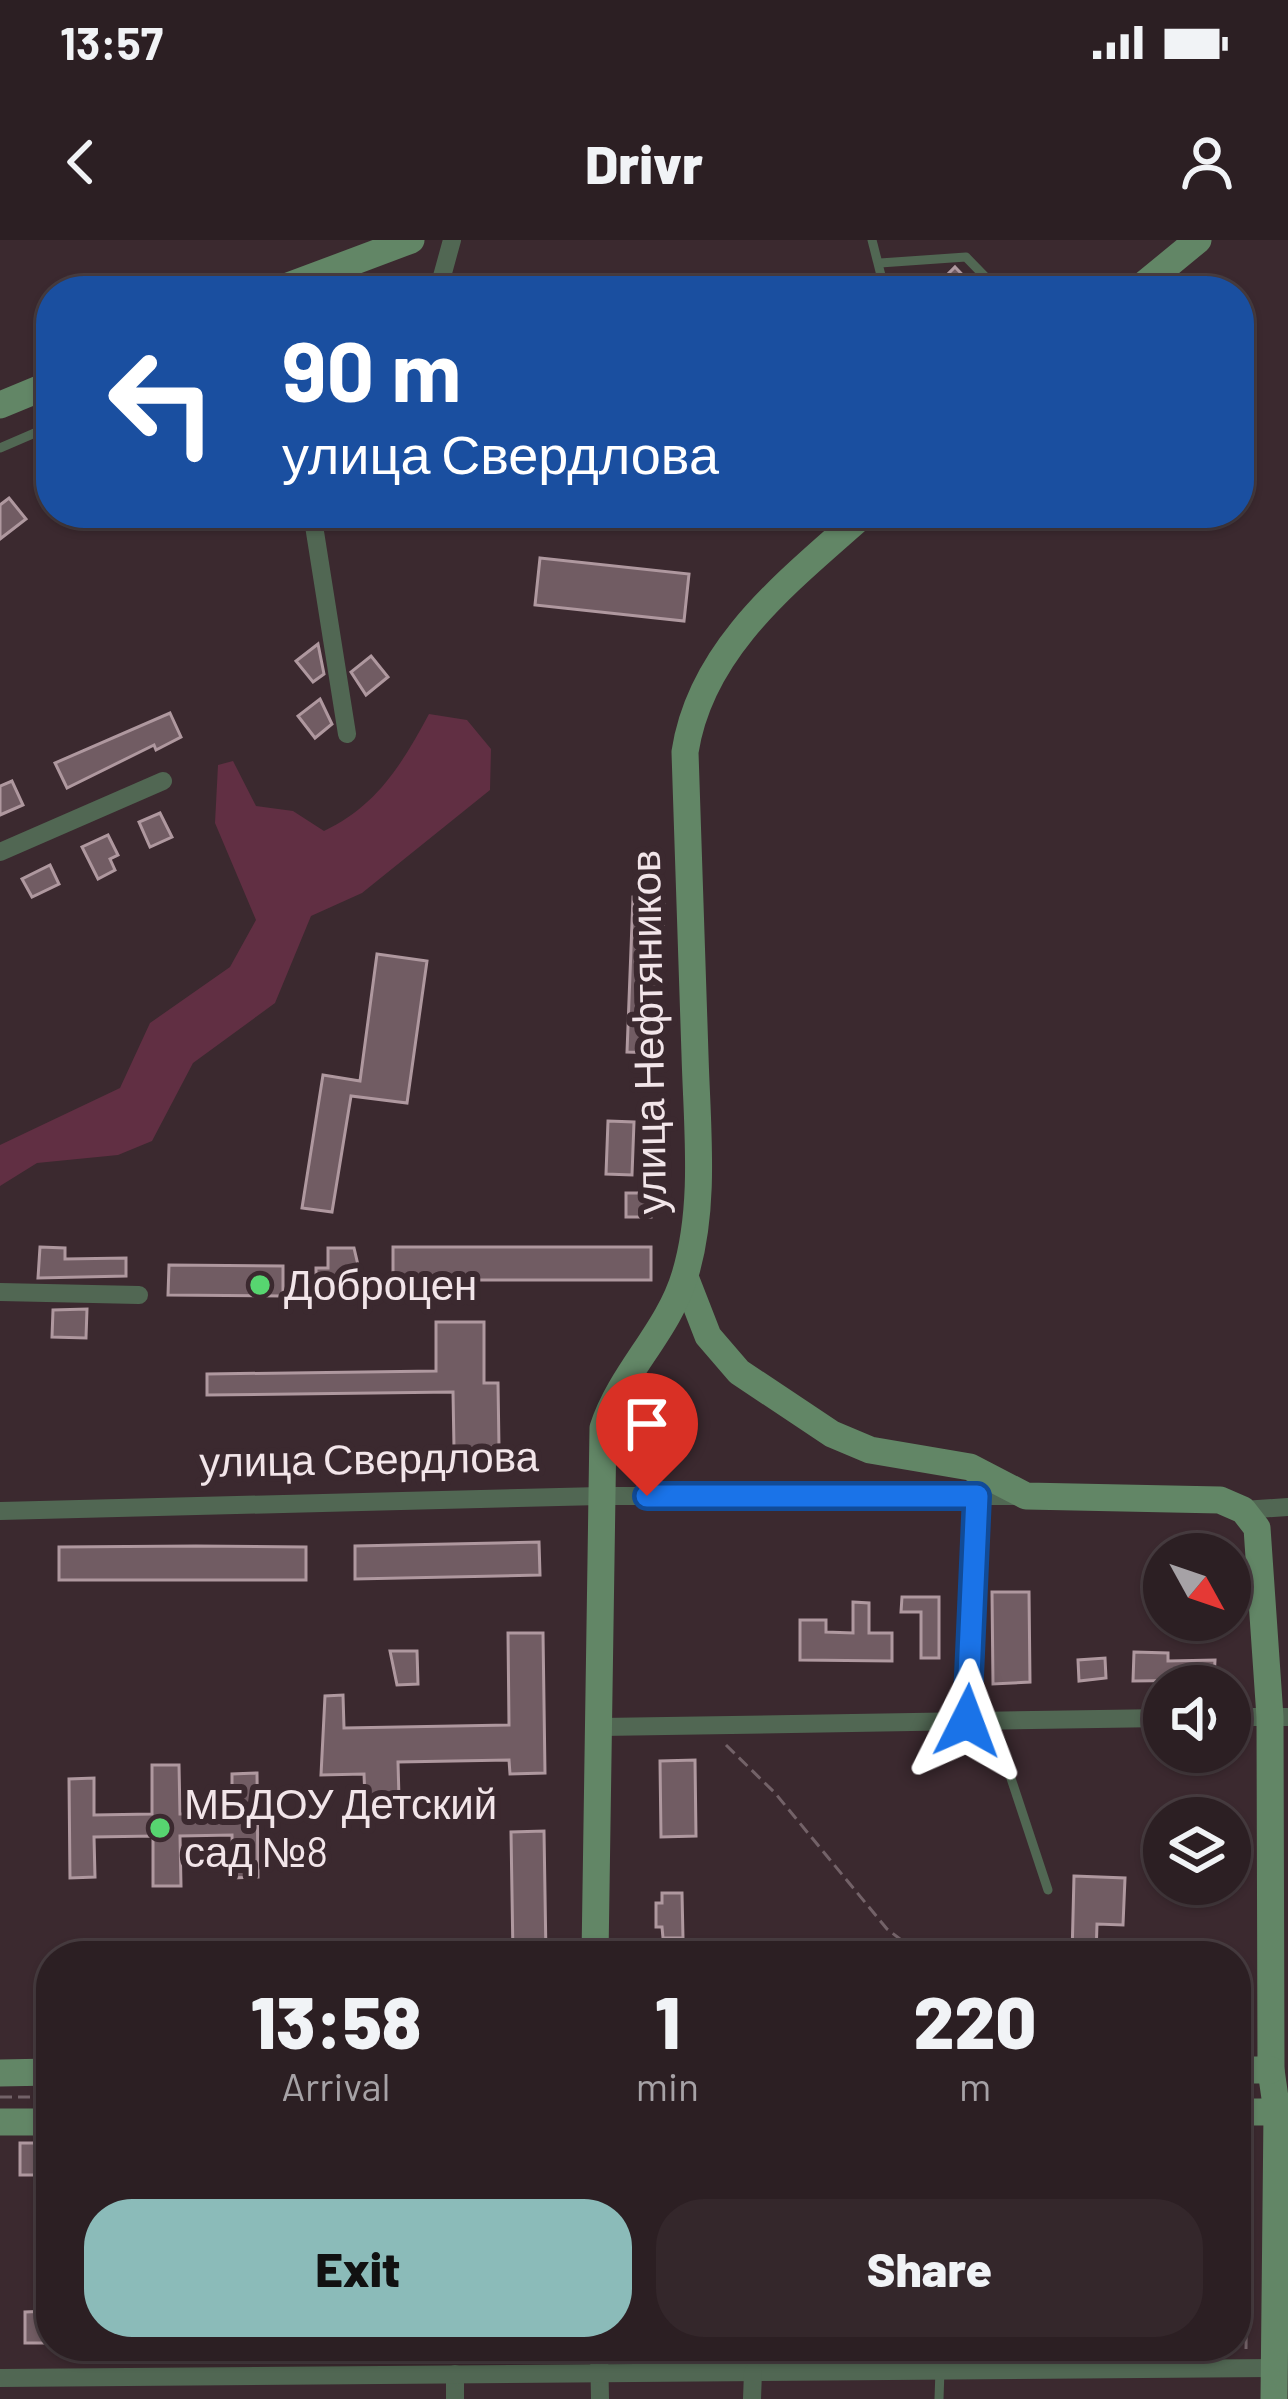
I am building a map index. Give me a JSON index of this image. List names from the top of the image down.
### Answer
{
  "streets": {
    "street": ["улица Нефтяников", "улица Свердлова"]
  },
  "crossings": [
    ["улица Нефтяников", "улица Свердлова"]
  ],
  "places": ["Доброцен", "МБДОУ Детский сад №8"],
  "north": "bottom right",
  "page": {
    "status": "13:57",
    "header": "Drivr",
    "turn": ["90 m", "улица Свердлова"],
    "eta": [
      "13:58",
      "Arrival",
      "1",
      "min",
      "220",
      "m"
    ],
    "buttons": ["Exit", "Share"]
  }
}
